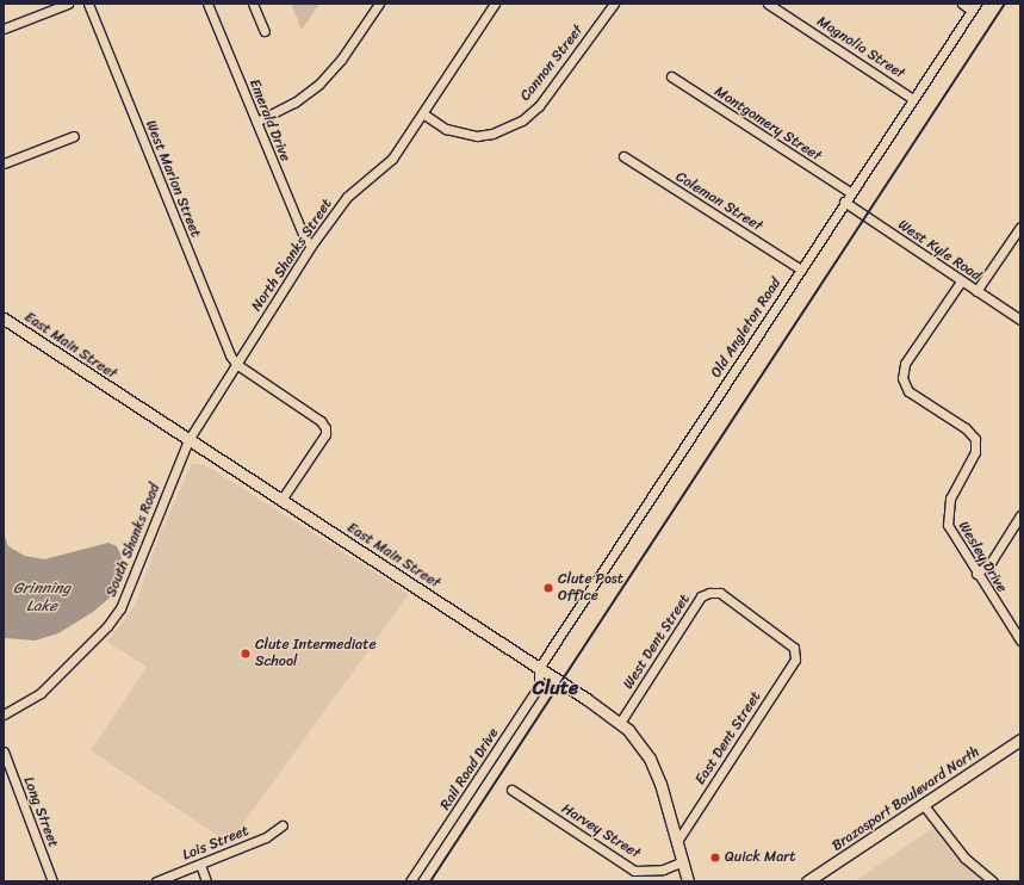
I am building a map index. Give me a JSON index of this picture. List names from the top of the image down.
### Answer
{
  "streets": {
    "main road": ["East Main Street", "Brazosport Boulevard North"],
    "street": [
      "Magnolia Street",
      "Cannon Street",
      "Emerald Drive",
      "Montgomery Street",
      "West Marion Street",
      "Coleman Street",
      "West Kyle Road",
      "North Shanks Street",
      "Old Angleton Road",
      "South Shanks Road",
      "Wesley Drive",
      "West Dent Street",
      "East Dent Street",
      "Rail Road Drive",
      "Long Street",
      "Harvey Street",
      "Lois Street"
    ]
  },
  "crossings": [
    ["Magnolia Street", "Old Angleton Road"],
    ["Cannon Street", "North Shanks Street"],
    ["Emerald Drive", "North Shanks Street"],
    ["Montgomery Street", "Old Angleton Road"],
    ["West Marion Street", "North Shanks Street"],
    ["Coleman Street", "Old Angleton Road"],
    ["West Kyle Road", "Old Angleton Road"],
    ["West Kyle Road", "Wesley Drive"],
    ["North Shanks Street", "East Main Street"],
    ["North Shanks Street", "South Shanks Road"],
    ["Old Angleton Road", "East Main Street"],
    ["Old Angleton Road", "Rail Road Drive"],
    ["East Main Street", "South Shanks Road"],
    ["East Main Street", "West Dent Street"],
    ["East Main Street", "East Dent Street"],
    ["East Main Street", "Rail Road Drive"],
    ["East Main Street", "Harvey Street"],
    ["West Dent Street", "East Dent Street"]
  ],
  "districts": ["Clute"],
  "water": ["Grinning Lake"],
  "places": ["Clute Post Office", "Clute Intermediate School", "Quick Mart"]
}
